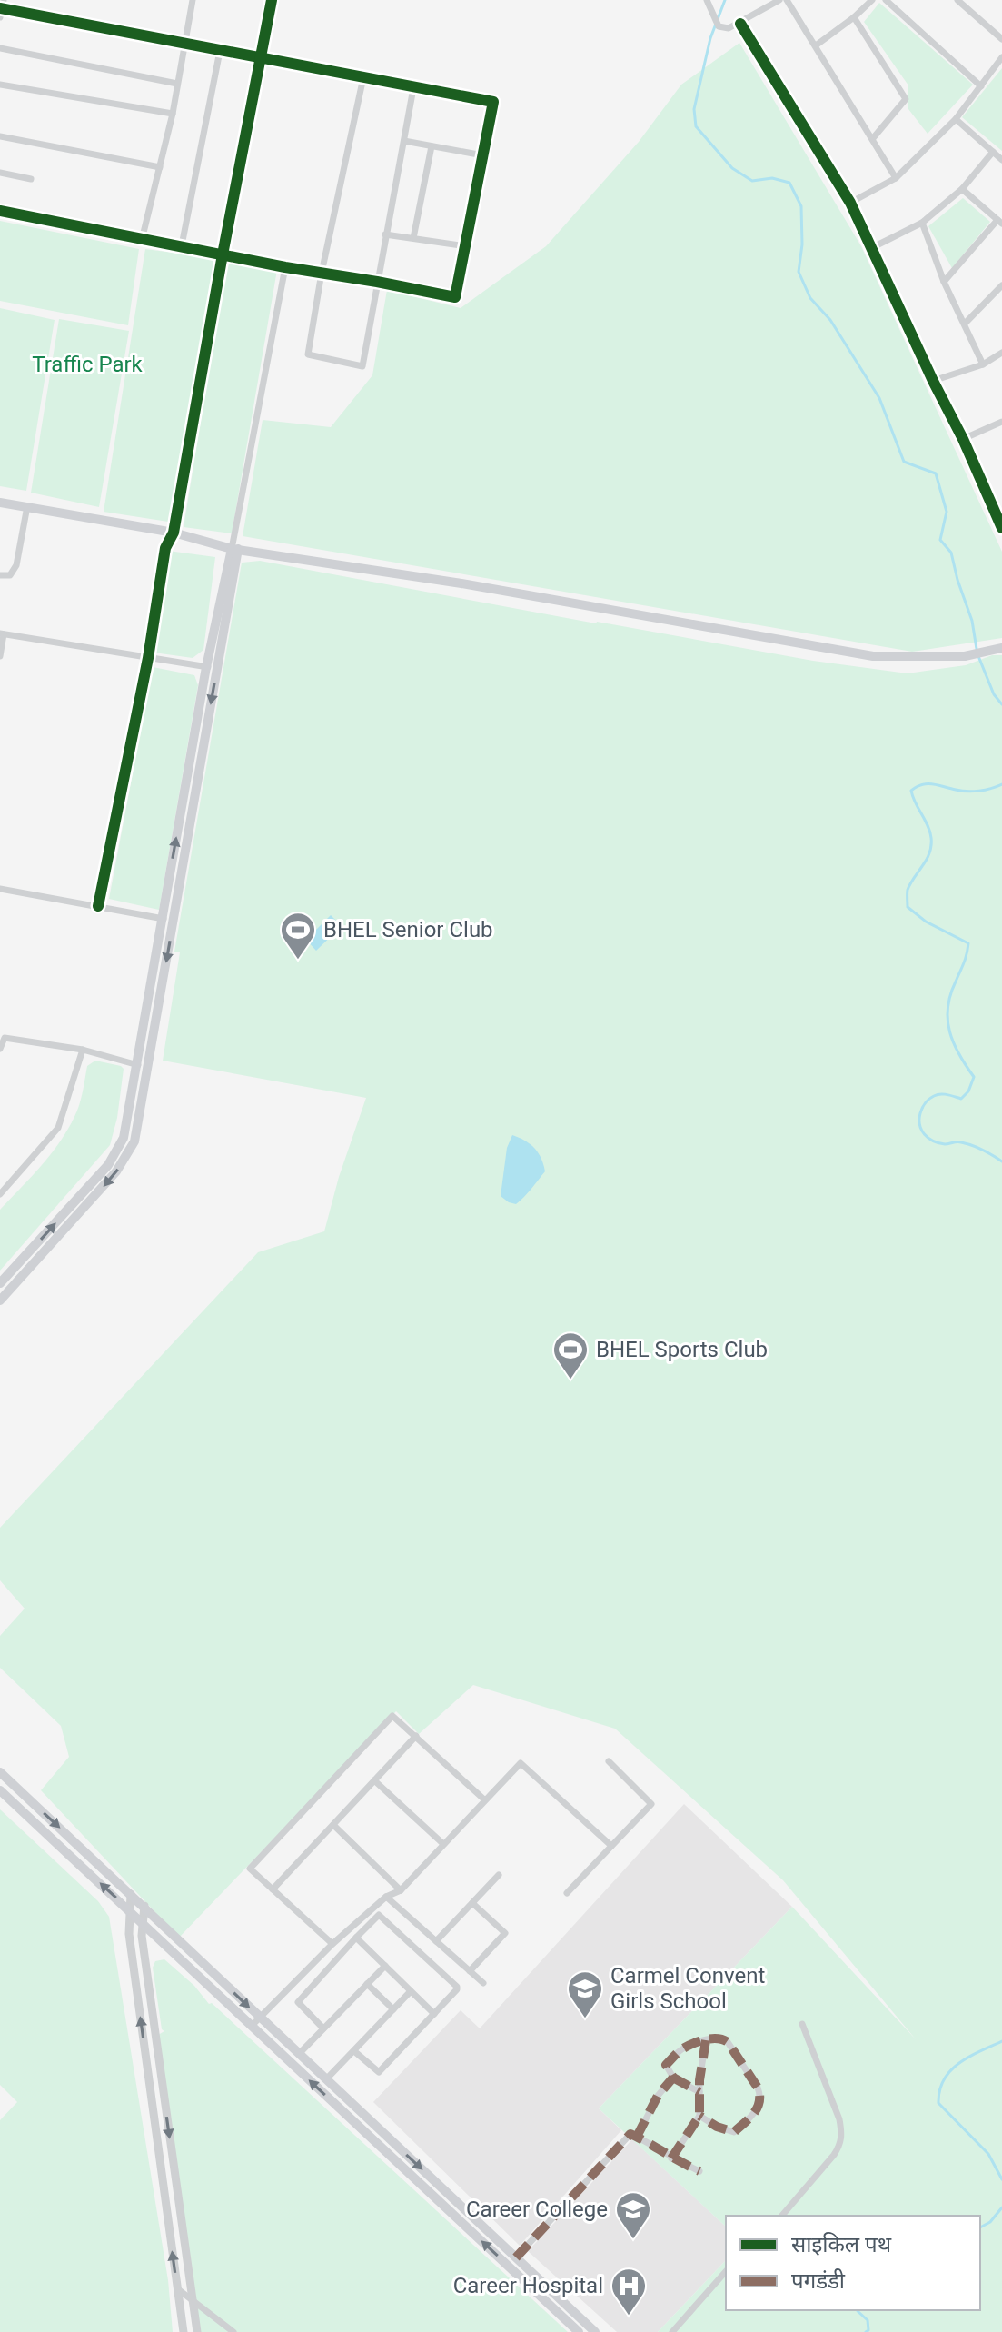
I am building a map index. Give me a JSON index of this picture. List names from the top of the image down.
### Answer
{
  "parks": ["Traffic Park"],
  "places": {
    "sports": ["BHEL Senior Club", "BHEL Sports Club"],
    "school or university": ["Carmel Convent Girls School", "Career College"],
    "hospital": ["Career Hospital"]
  },
  "legend": ["साइकिल पथ", "पगडंडी"]
}
